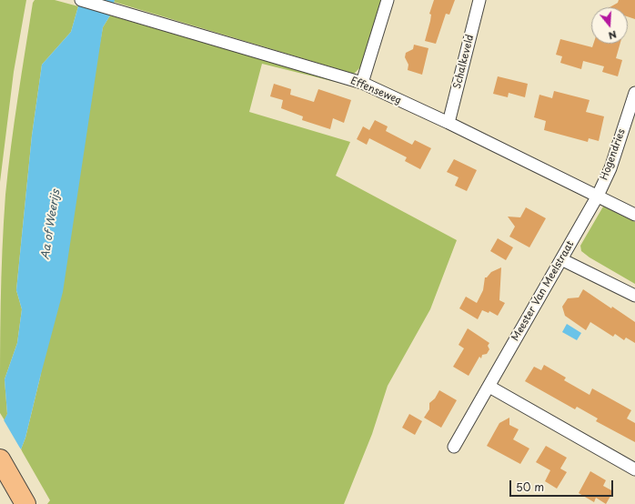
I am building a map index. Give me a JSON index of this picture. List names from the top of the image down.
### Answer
{
  "streets": {
    "street": [
      "Schalkeveld",
      "Effenseweg",
      "Hogendries",
      "Meester Van Meelstraat"
    ]
  },
  "crossings": [
    ["Schalkeveld", "Effenseweg"],
    ["Effenseweg", "Hogendries"],
    ["Effenseweg", "Meester Van Meelstraat"],
    ["Hogendries", "Meester Van Meelstraat"]
  ],
  "water": ["Aa of Weerijs"],
  "scale_bar": "50 m",
  "north": "bottom"
}
